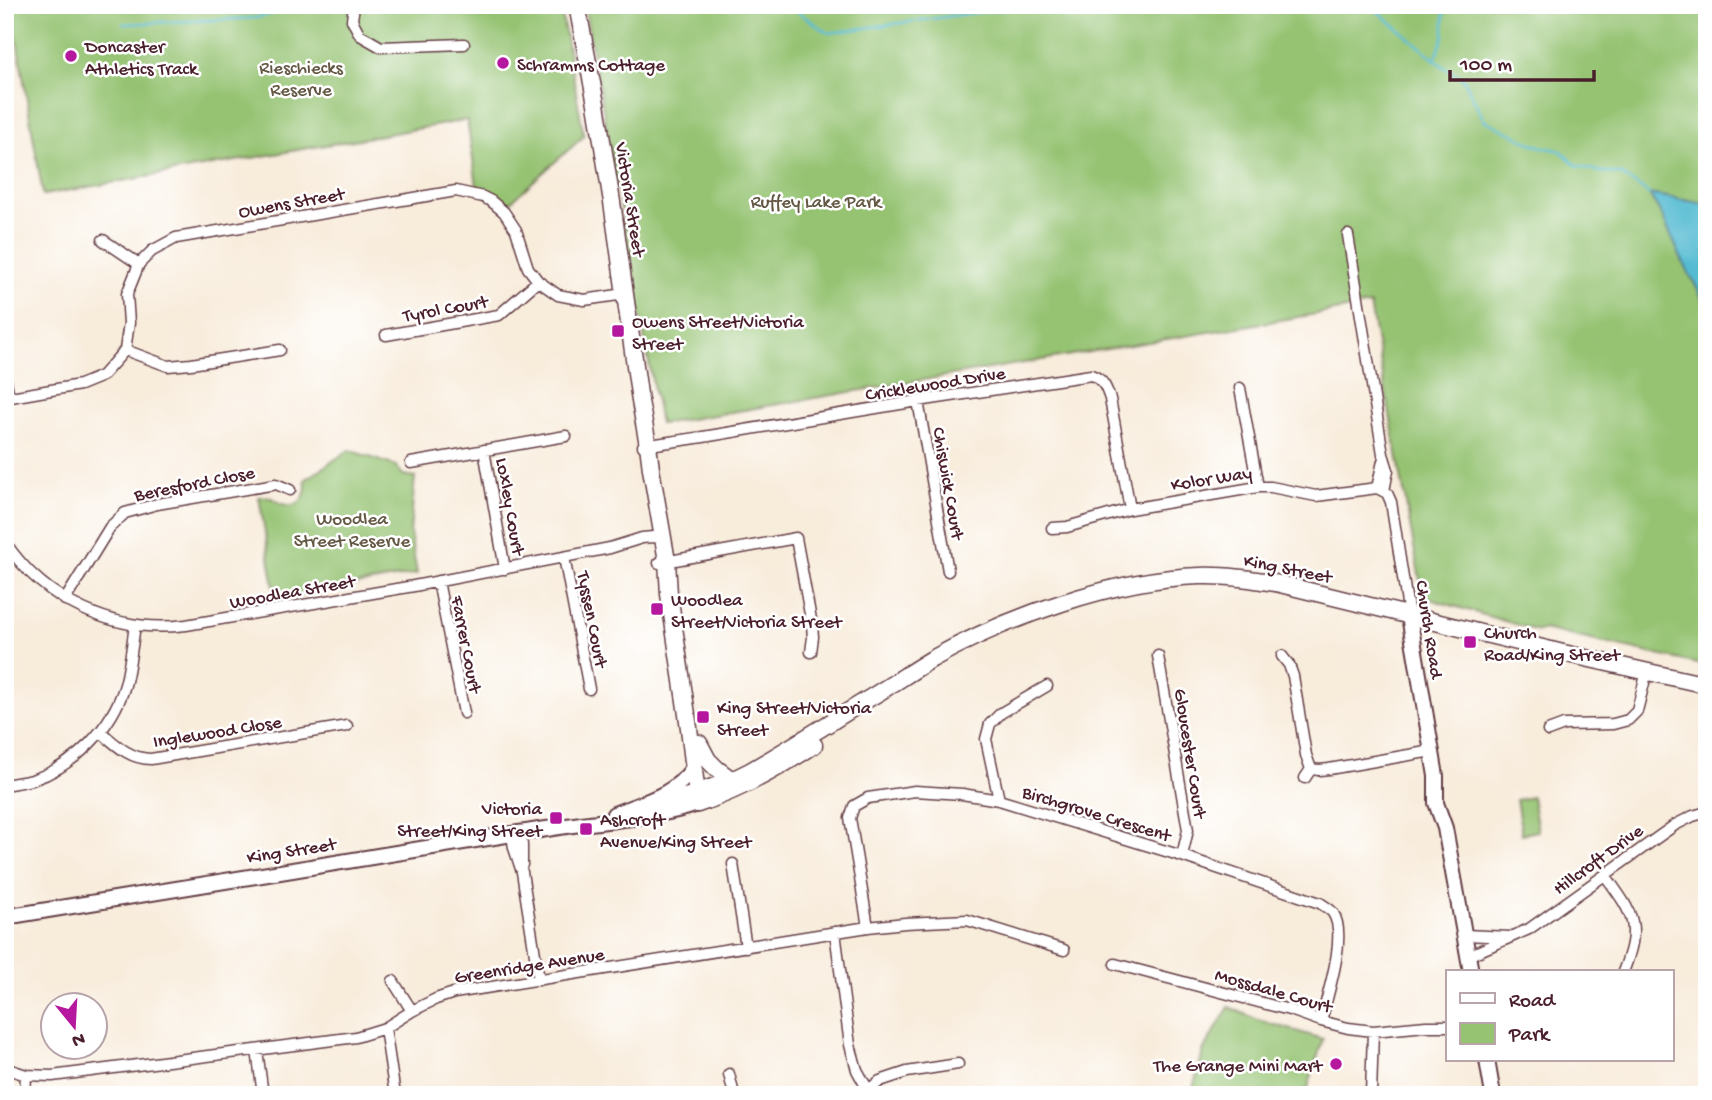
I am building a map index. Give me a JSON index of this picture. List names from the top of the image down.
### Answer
{
  "streets": {
    "main road": ["Victoria Street", "King Street", "Church Road"],
    "street": [
      "Owens Street",
      "Tyrol Court",
      "Cricklewood Drive",
      "Kolor Way",
      "Beresford Close",
      "Chiswick Court",
      "Loxley Court",
      "Woodlea Street",
      "Tyssen Court",
      "Farrer Court",
      "Inglewood Close",
      "Gloucester Court",
      "Birchgrove Crescent",
      "Hillcroft Drive",
      "Greenridge Avenue",
      "Mossdale Court"
    ]
  },
  "crossings": [
    ["Victoria Street", "Cricklewood Drive"],
    ["Victoria Street", "King Street"],
    ["Victoria Street", "Woodlea Street"],
    ["Owens Street", "Tyrol Court"],
    ["Cricklewood Drive", "Kolor Way"],
    ["Cricklewood Drive", "Chiswick Court"],
    ["Kolor Way", "Church Road"],
    ["Beresford Close", "Woodlea Street"],
    ["Loxley Court", "Woodlea Street"],
    ["King Street", "Church Road"],
    ["Woodlea Street", "Tyssen Court"],
    ["Woodlea Street", "Farrer Court"],
    ["Church Road", "Hillcroft Drive"],
    ["Gloucester Court", "Birchgrove Crescent"],
    ["Birchgrove Crescent", "Greenridge Avenue"],
    ["Birchgrove Crescent", "Mossdale Court"]
  ],
  "parks": ["Rieschiecks Reserve", "Ruffey Lake Park", "Woodlea Street Reserve"],
  "places": {
    "other": ["Doncaster Athletics Track", "Schramms Cottage", "The Grange Mini Mart"],
    "transit": [
      "Owens Street/Victoria Street",
      "Woodlea Street/Victoria Street",
      "Church Road/King Street",
      "King Street/Victoria Street",
      "Victoria Street/King Street",
      "Ashcroft Avenue/King Street"
    ]
  },
  "legend": ["Road", "Park"],
  "scale_bar": "100 m",
  "north": "bottom"
}
